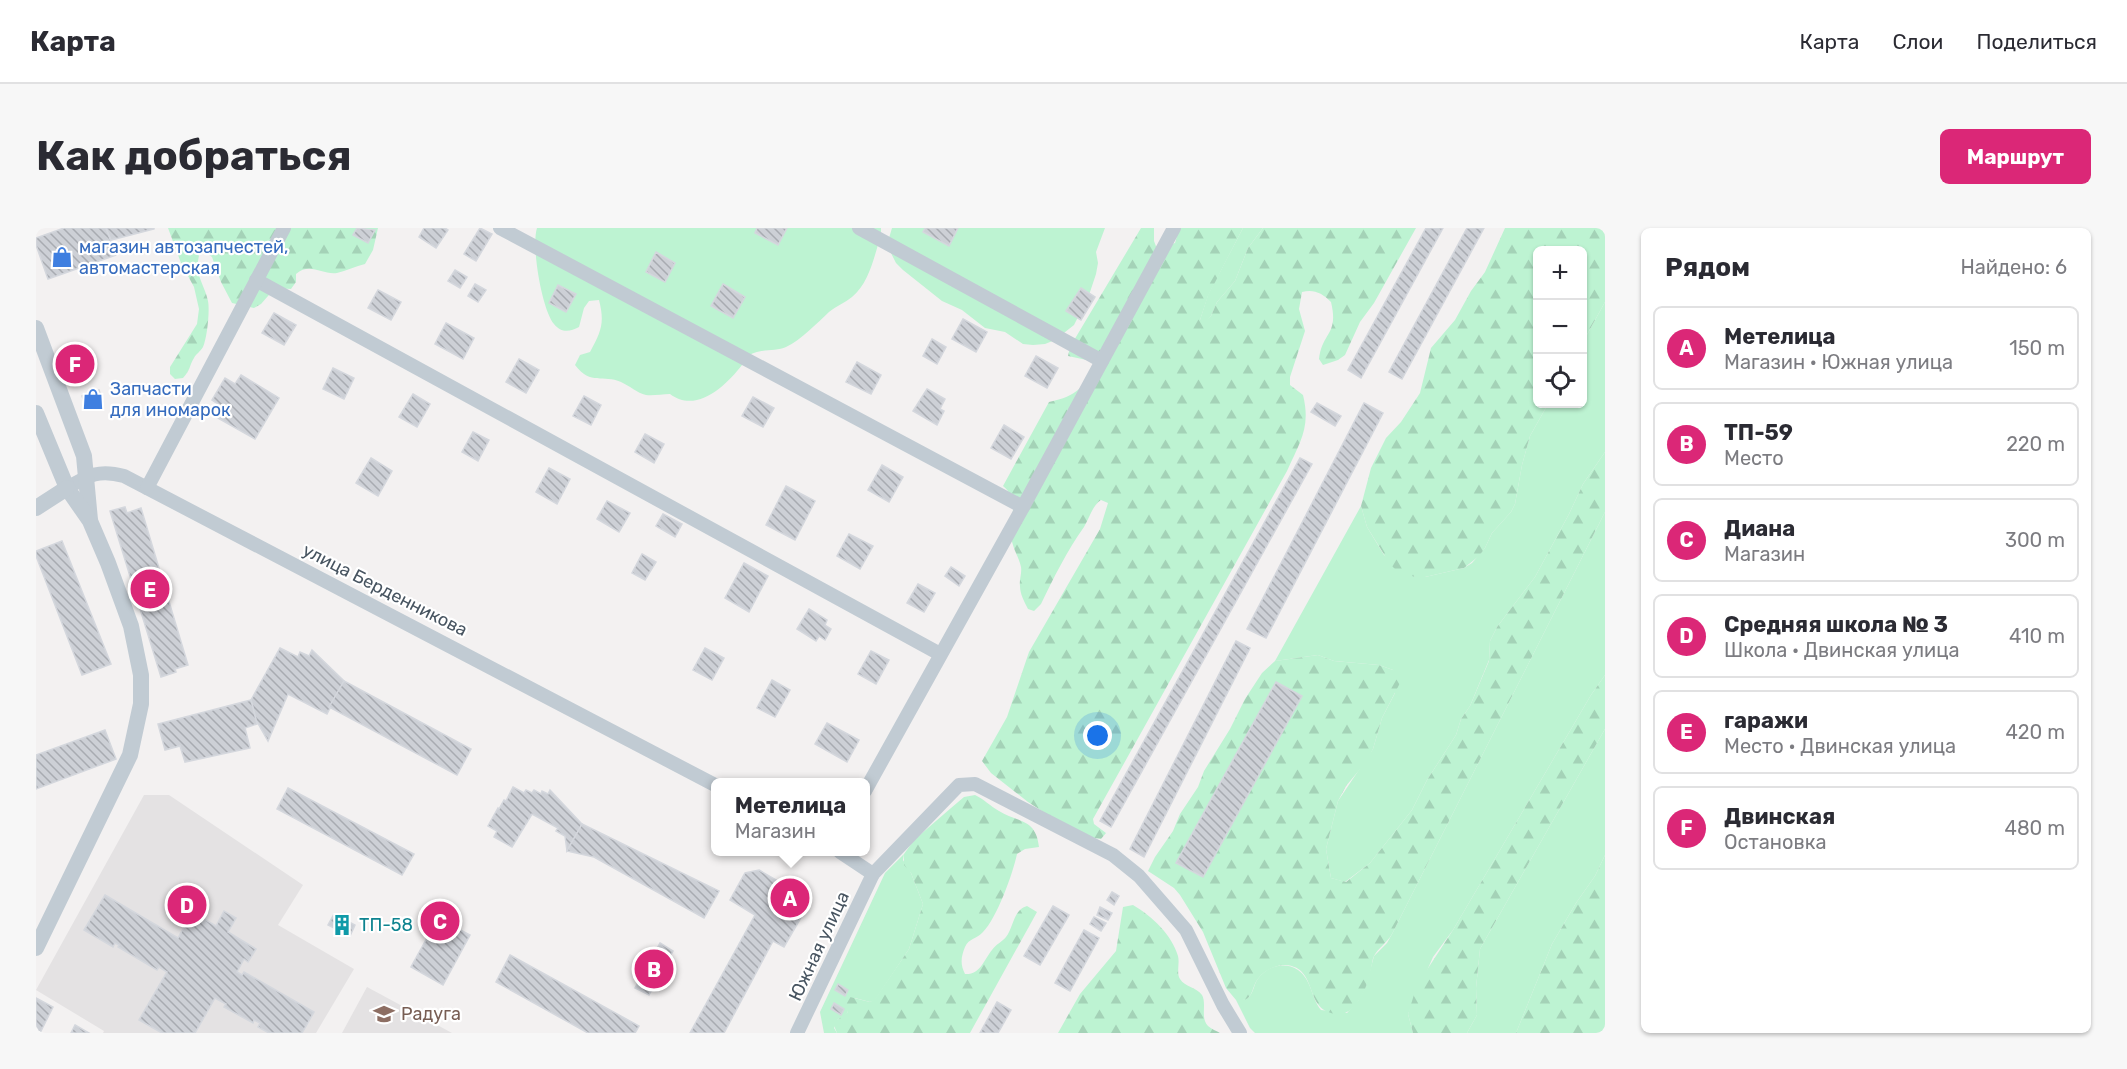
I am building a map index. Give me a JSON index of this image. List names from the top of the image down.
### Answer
{
  "streets": {
    "street": ["улица Берденникова", "Южная улица"]
  },
  "places": {
    "shop": ["магазин автозапчестей, автомастерская", "Запчасти для иномарок"],
    "building": ["ТП-58"],
    "school or university": ["Радуга"]
  },
  "page": {
    "header": "Карта",
    "nav": ["Карта", "Слои", "Поделиться"],
    "buttons": "Маршрут",
    "title": "Как добраться",
    "heading": ["Рядом", "Найдено: 6"],
    "map_buttons": ["+", "−"],
    "list": [
      {
        "mark": "A",
        "name": "Метелица",
        "note": "Магазин · Южная улица",
        "value": "150 m"
      },
      {
        "mark": "B",
        "name": "ТП-59",
        "note": "Место",
        "value": "220 m"
      },
      {
        "mark": "C",
        "name": "Диана",
        "note": "Магазин",
        "value": "300 m"
      },
      {
        "mark": "D",
        "name": "Средняя школа № 3",
        "note": "Школа · Двинская улица",
        "value": "410 m"
      },
      {
        "mark": "E",
        "name": "гаражи",
        "note": "Место · Двинская улица",
        "value": "420 m"
      },
      {
        "mark": "F",
        "name": "Двинская",
        "note": "Остановка",
        "value": "480 m"
      }
    ],
    "pins": [
      "F",
      "E",
      "A",
      "D",
      "C",
      "B"
    ],
    "popup": ["Метелица", "Магазин"]
  }
}
